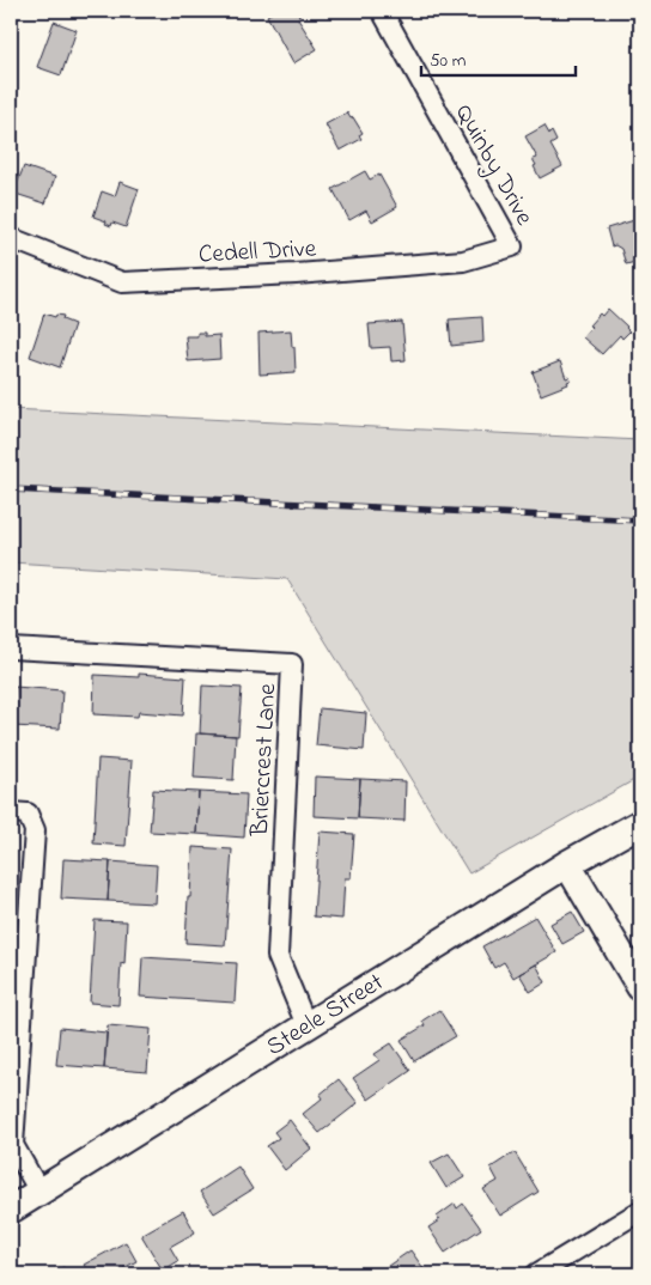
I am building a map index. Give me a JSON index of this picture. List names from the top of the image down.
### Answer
{
  "streets": {
    "street": [
      "Quinby Drive",
      "Cedell Drive",
      "Briercrest Lane",
      "Steele Street"
    ]
  },
  "crossings": [
    ["Quinby Drive", "Cedell Drive"],
    ["Briercrest Lane", "Steele Street"]
  ],
  "scale_bar": "50 m"
}
